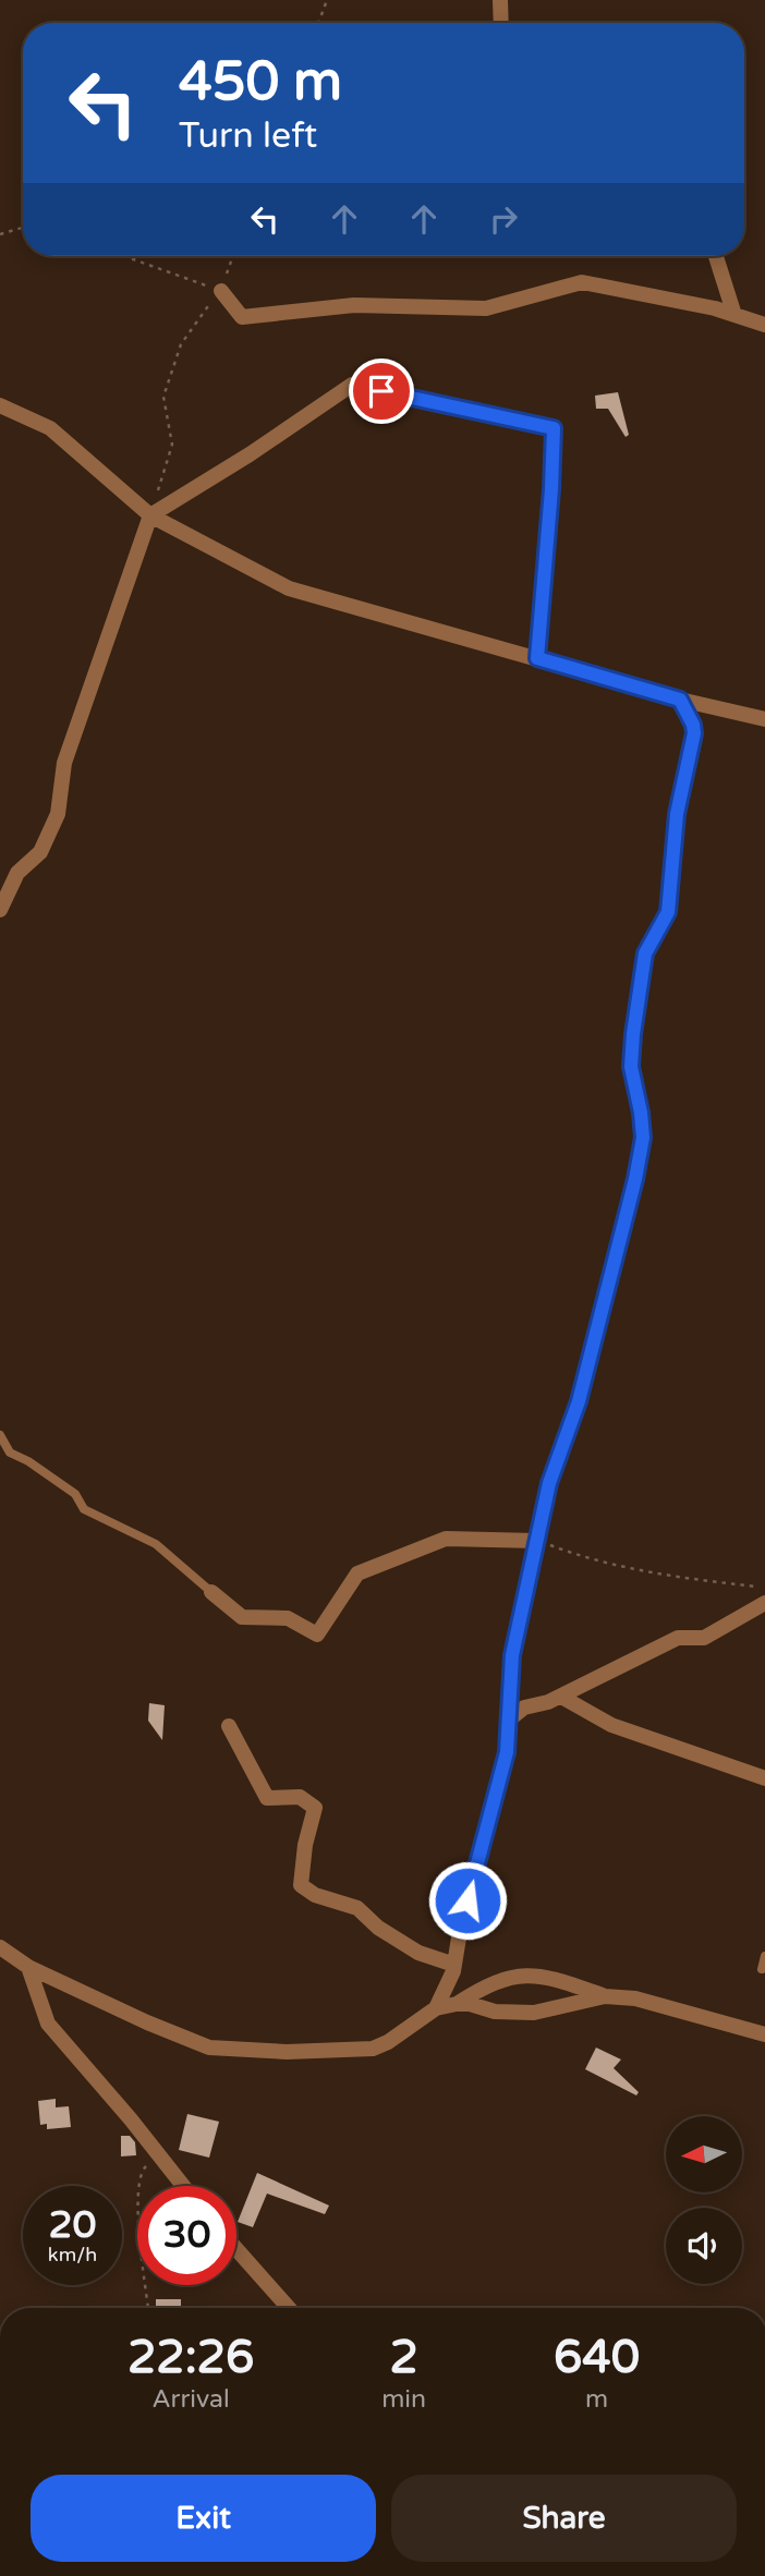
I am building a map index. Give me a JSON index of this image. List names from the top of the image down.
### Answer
{
  "north": "left",
  "page": {
    "turn": ["450 m", "Turn left"],
    "speed": "20 km/h",
    "limit": "30",
    "eta": [
      "22:26",
      "Arrival",
      "2",
      "min",
      "640",
      "m"
    ],
    "buttons": ["Exit", "Share"]
  }
}
